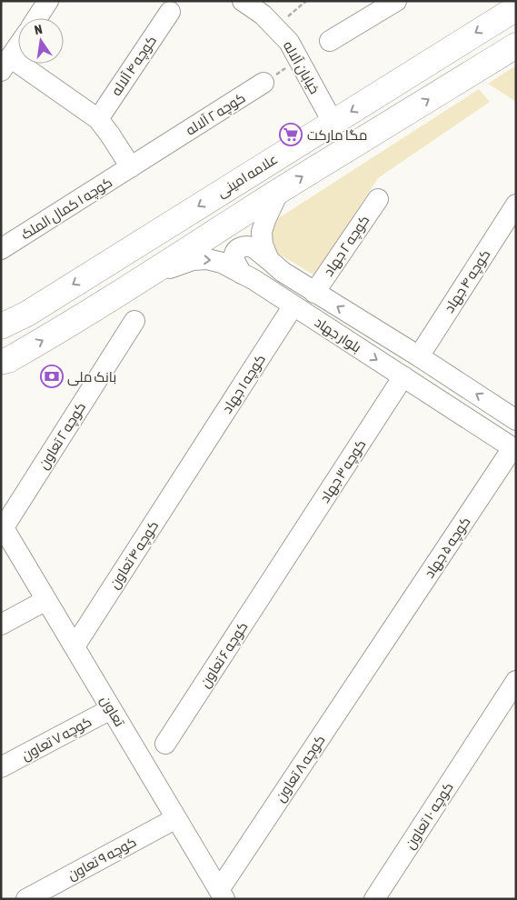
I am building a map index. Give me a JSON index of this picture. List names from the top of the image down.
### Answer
{
  "streets": {
    "main road": ["علامه امینی"],
    "street": [
      "کوچه ۴ آلاله",
      "خیابان آلاله",
      "کوچه ۲ آلاله",
      "کوچه ۱ کمال الملک",
      "کوچه ۲ جهاد",
      "کوچه ۴ جهاد",
      "بلوار جهاد",
      "کوچه ۱ جهاد",
      "کوچه ۲ تعاون",
      "کوچه ۳ جهاد",
      "کوچه ۵ جهاد",
      "کوچه ۴ تعاون",
      "کوچه ۶ تعاون",
      "تعاون",
      "کوچه ۷ تعاون",
      "کوچه ۸ تعاون",
      "کوچه ۱۰ تعاون",
      "کوچه ۹ تعاون"
    ]
  },
  "crossings": [
    ["خیابان آلاله", "علامه امینی"],
    ["کوچه ۲ آلاله", "کوچه ۱ کمال الملک"],
    ["کوچه ۲ جهاد", "بلوار جهاد"],
    ["کوچه ۴ جهاد", "بلوار جهاد"],
    ["بلوار جهاد", "کوچه ۱ جهاد"],
    ["بلوار جهاد", "کوچه ۳ جهاد"],
    ["بلوار جهاد", "کوچه ۵ جهاد"],
    ["کوچه ۱ جهاد", "کوچه ۴ تعاون"],
    ["کوچه ۲ تعاون", "تعاون"],
    ["کوچه ۳ جهاد", "کوچه ۶ تعاون"],
    ["کوچه ۵ جهاد", "کوچه ۸ تعاون"],
    ["کوچه ۴ تعاون", "تعاون"],
    ["تعاون", "کوچه ۷ تعاون"],
    ["تعاون", "کوچه ۸ تعاون"],
    ["تعاون", "کوچه ۹ تعاون"]
  ],
  "places": {
    "supermarket": ["مگا مارکت"],
    "bank": ["بانک ملی"]
  },
  "north": "top"
}
